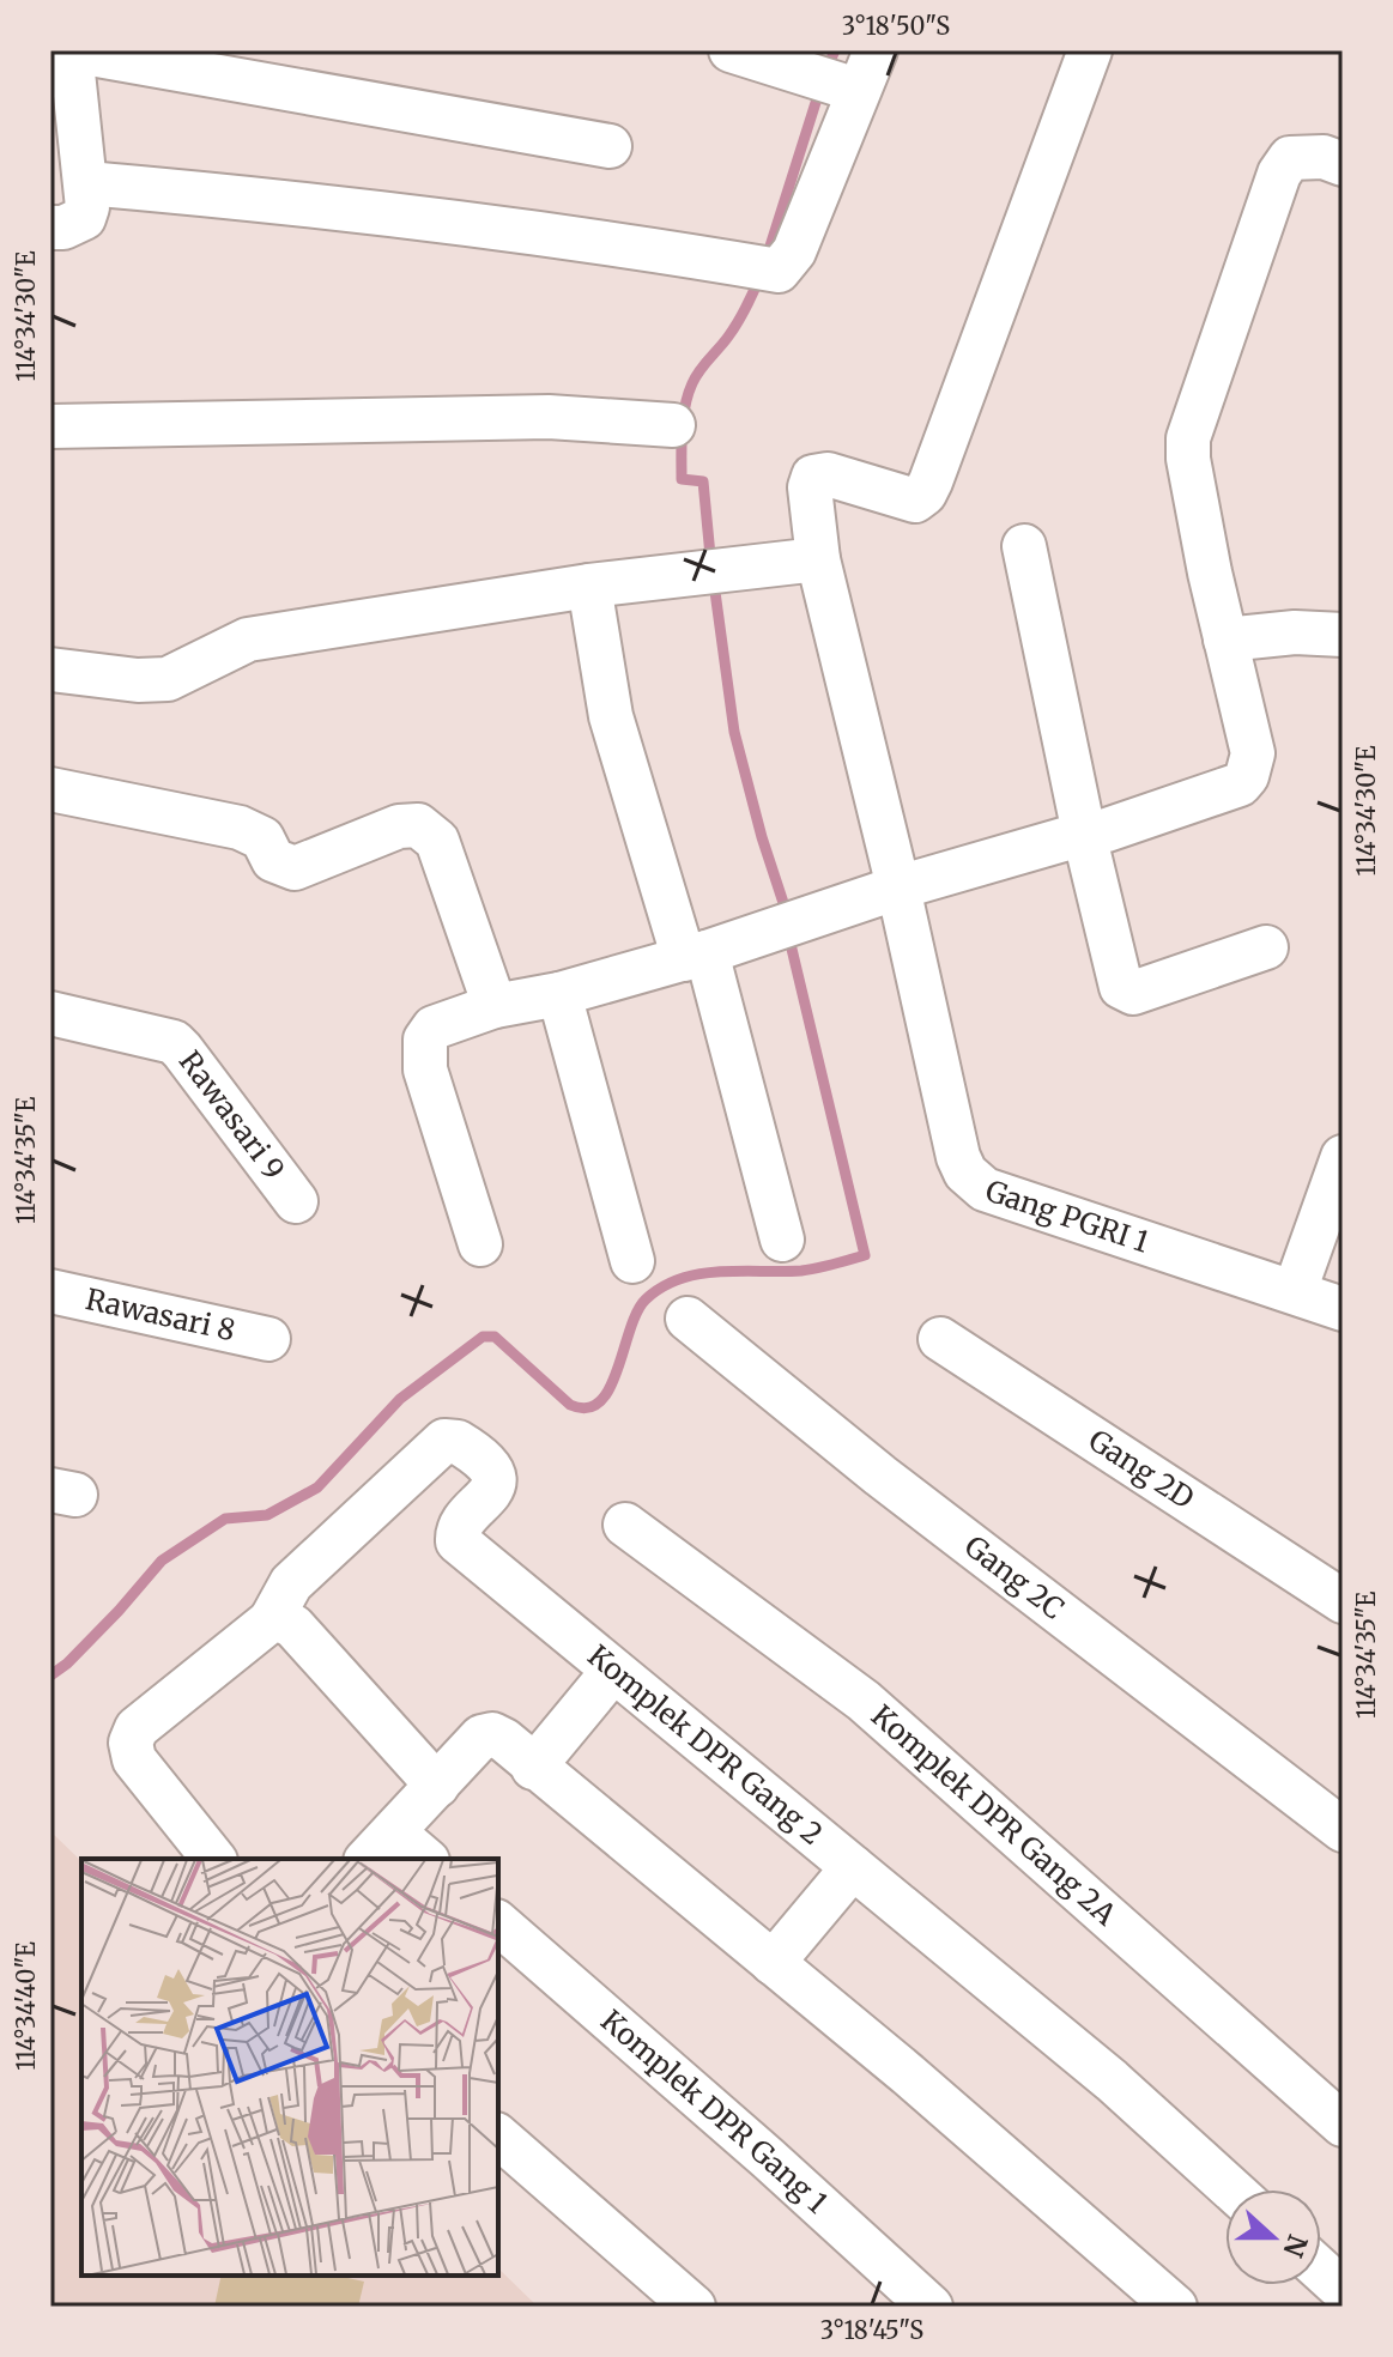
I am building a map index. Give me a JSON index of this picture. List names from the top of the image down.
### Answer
{
  "streets": {
    "street": [
      "Rawasari 9",
      "Gang PGRI 1",
      "Rawasari 8",
      "Gang 2D",
      "Gang 2C",
      "Komplek DPR Gang 2",
      "Komplek DPR Gang 2A",
      "Komplek DPR Gang 1"
    ]
  },
  "north": "right",
  "coordinates": [
    "3°18'50\"S",
    "114°34'30\"E",
    "114°34'35\"E",
    "114°34'40\"E",
    "3°18'45\"S"
  ]
}
